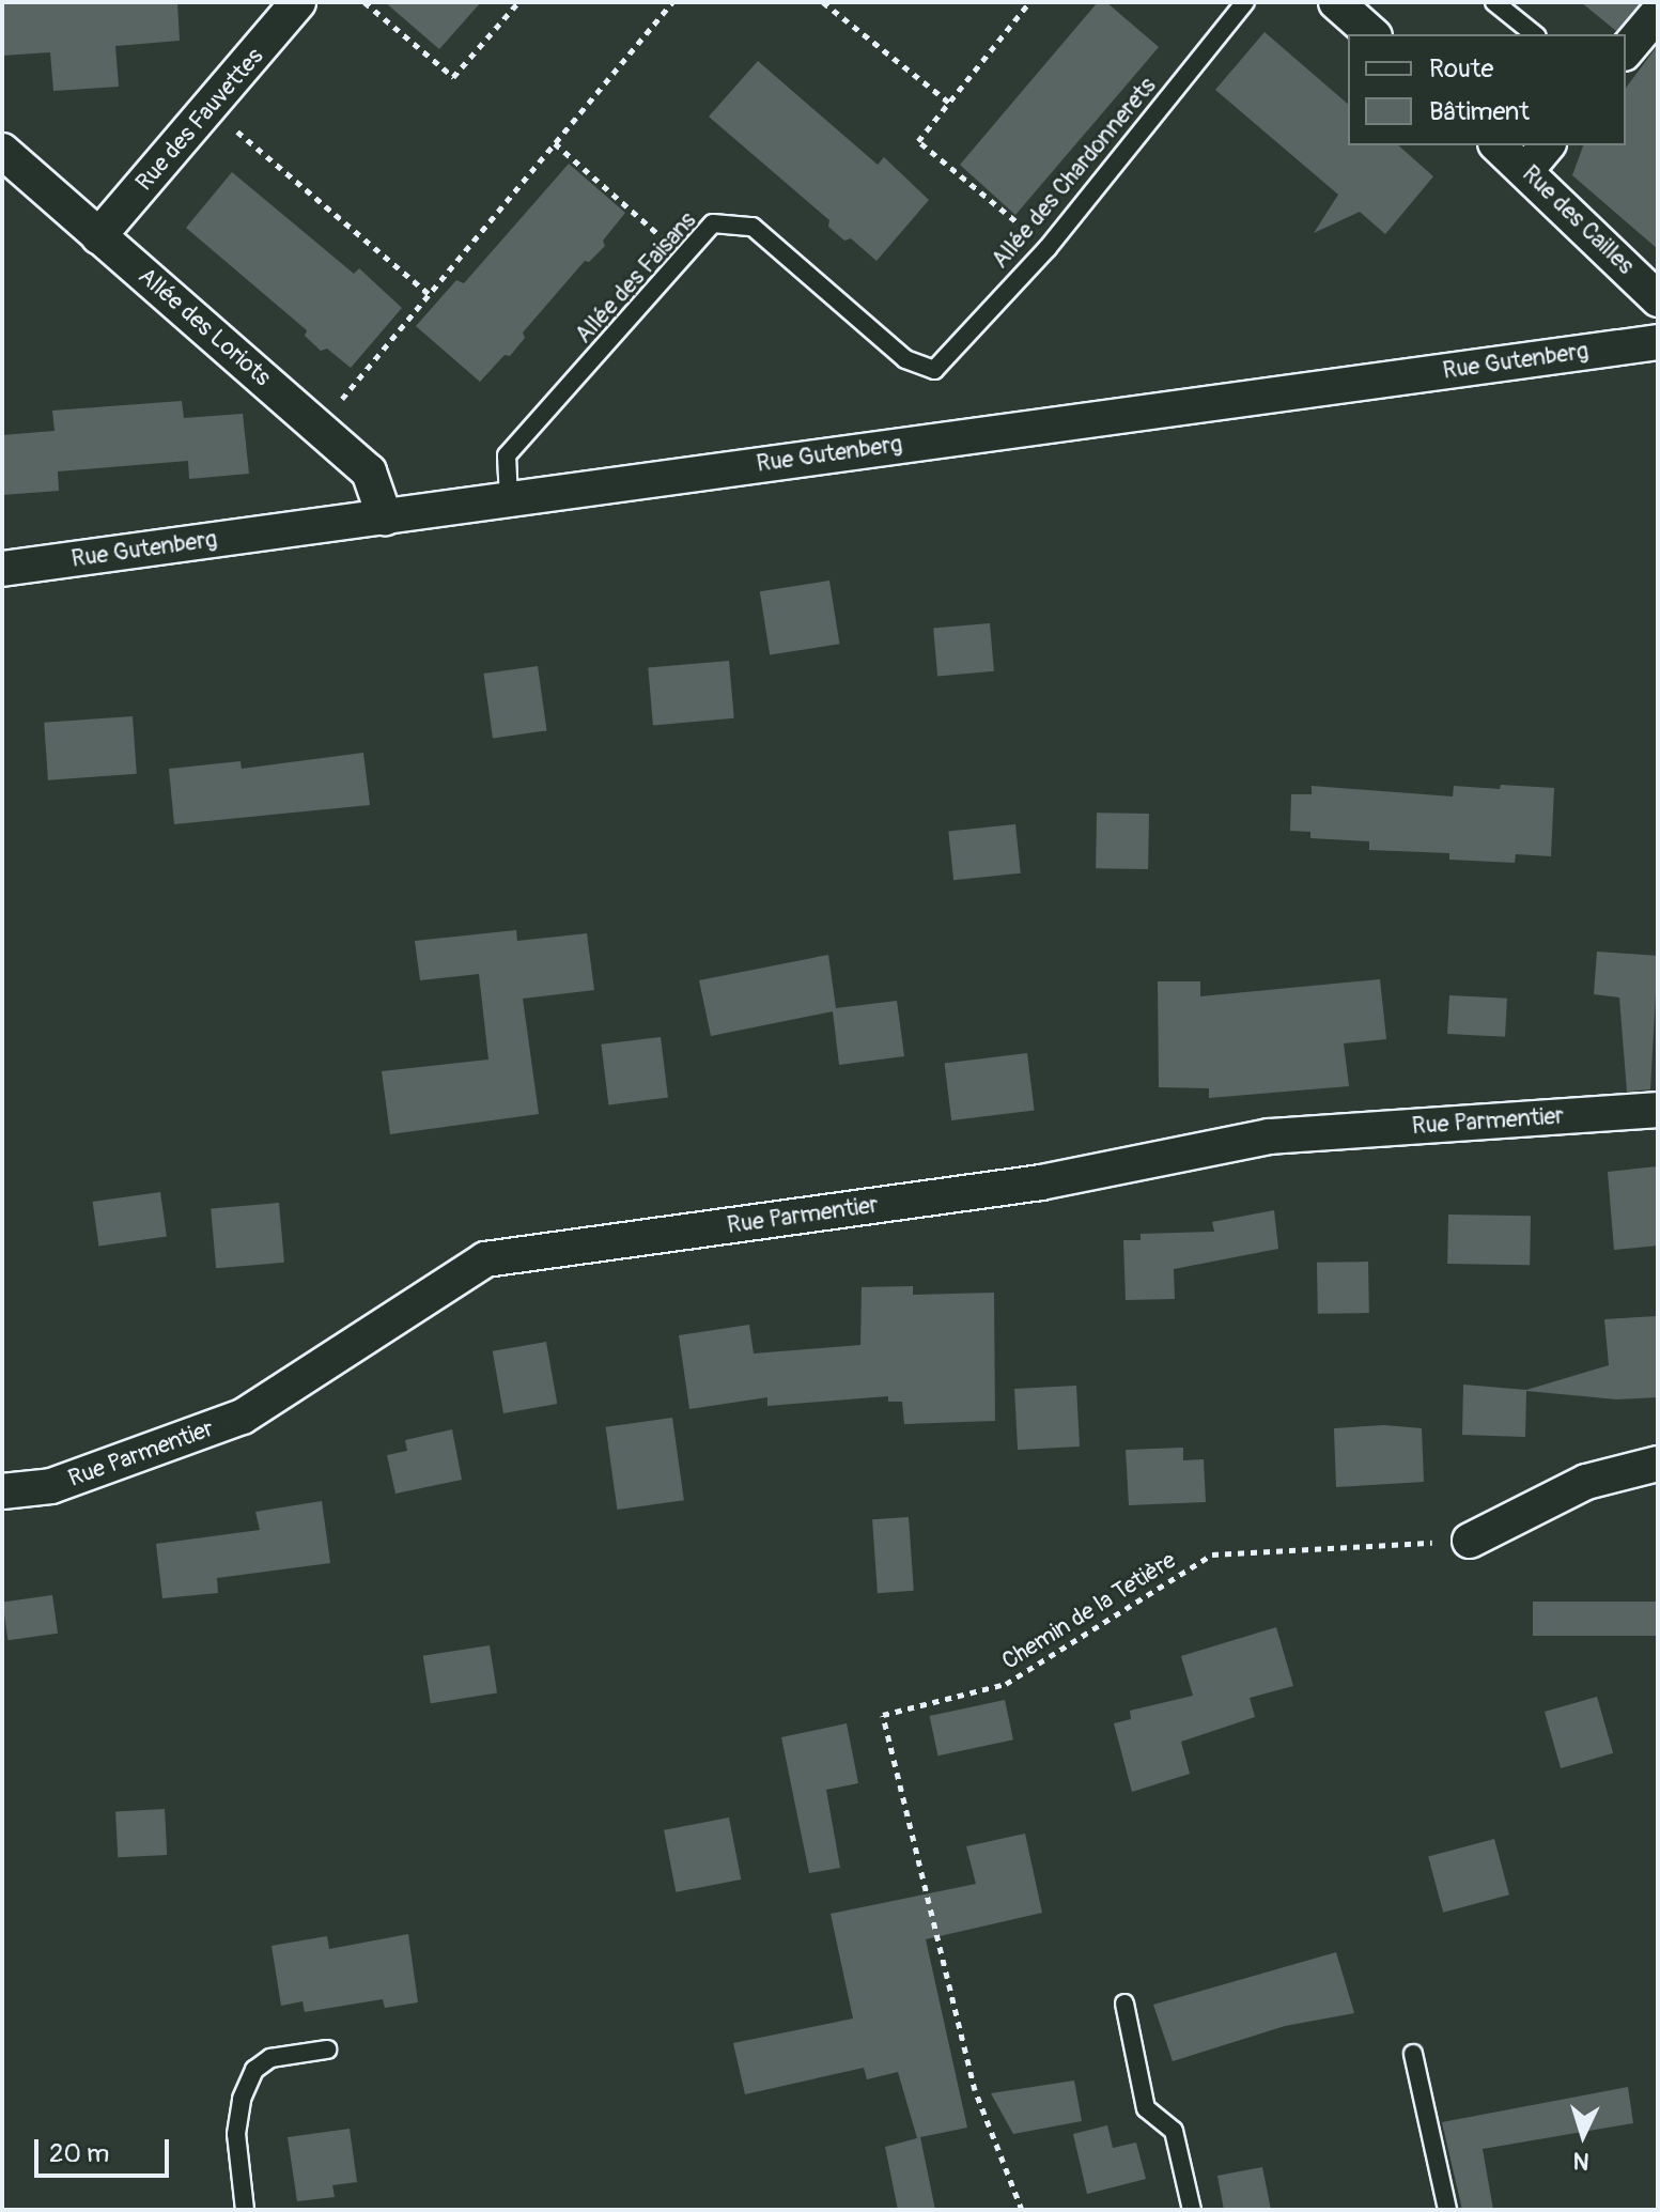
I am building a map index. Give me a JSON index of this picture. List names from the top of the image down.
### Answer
{
  "streets": {
    "street": [
      "Rue des Fauvettes",
      "Rue des Cailles",
      "Allée des Loriots",
      "Rue Gutenberg",
      "Rue Parmentier"
    ],
    "lane": ["Allée des Chardonnerets", "Allée des Faisans"],
    "path": ["Chemin de la Tetière"]
  },
  "crossings": [
    ["Rue des Fauvettes", "Allée des Loriots"],
    ["Allée des Chardonnerets", "Allée des Faisans"],
    ["Allée des Faisans", "Rue Gutenberg"],
    ["Allée des Loriots", "Rue Gutenberg"]
  ],
  "legend": ["Route", "Bâtiment"],
  "scale_bar": "20 m",
  "north": "bottom"
}
